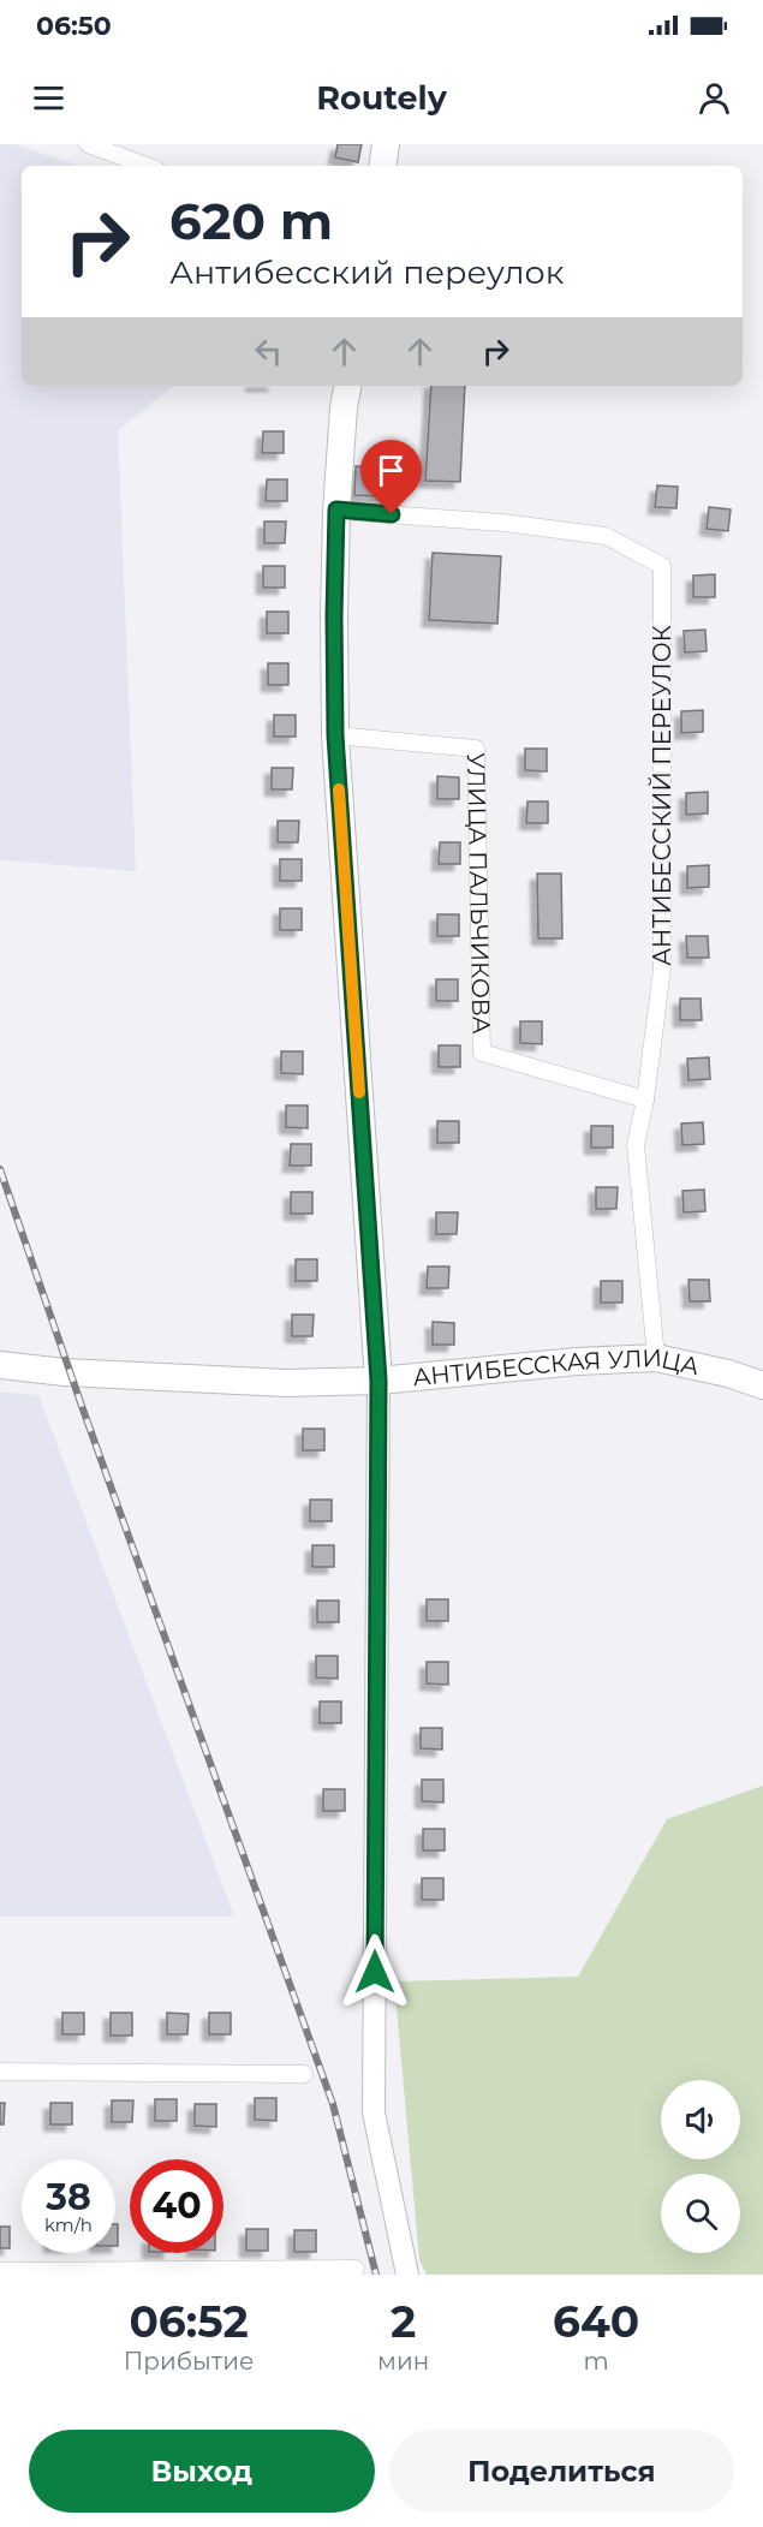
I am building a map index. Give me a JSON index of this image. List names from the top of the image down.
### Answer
{
  "streets": {
    "main road": ["АНТИБЕССКАЯ УЛИЦА"],
    "street": ["АНТИБЕССКИЙ ПЕРЕУЛОК", "УЛИЦА ПАЛЬЧИКОВА"]
  },
  "crossings": [
    ["АНТИБЕССКИЙ ПЕРЕУЛОК", "УЛИЦА ПАЛЬЧИКОВА"],
    ["АНТИБЕССКИЙ ПЕРЕУЛОК", "АНТИБЕССКАЯ УЛИЦА"]
  ],
  "page": {
    "status": "06:50",
    "header": "Routely",
    "turn": ["620 m", "Антибесский переулок"],
    "speed": "38 km/h",
    "limit": "40",
    "eta": [
      "06:52",
      "Прибытие",
      "2",
      "мин",
      "640",
      "m"
    ],
    "buttons": ["Выход", "Поделиться"]
  }
}
